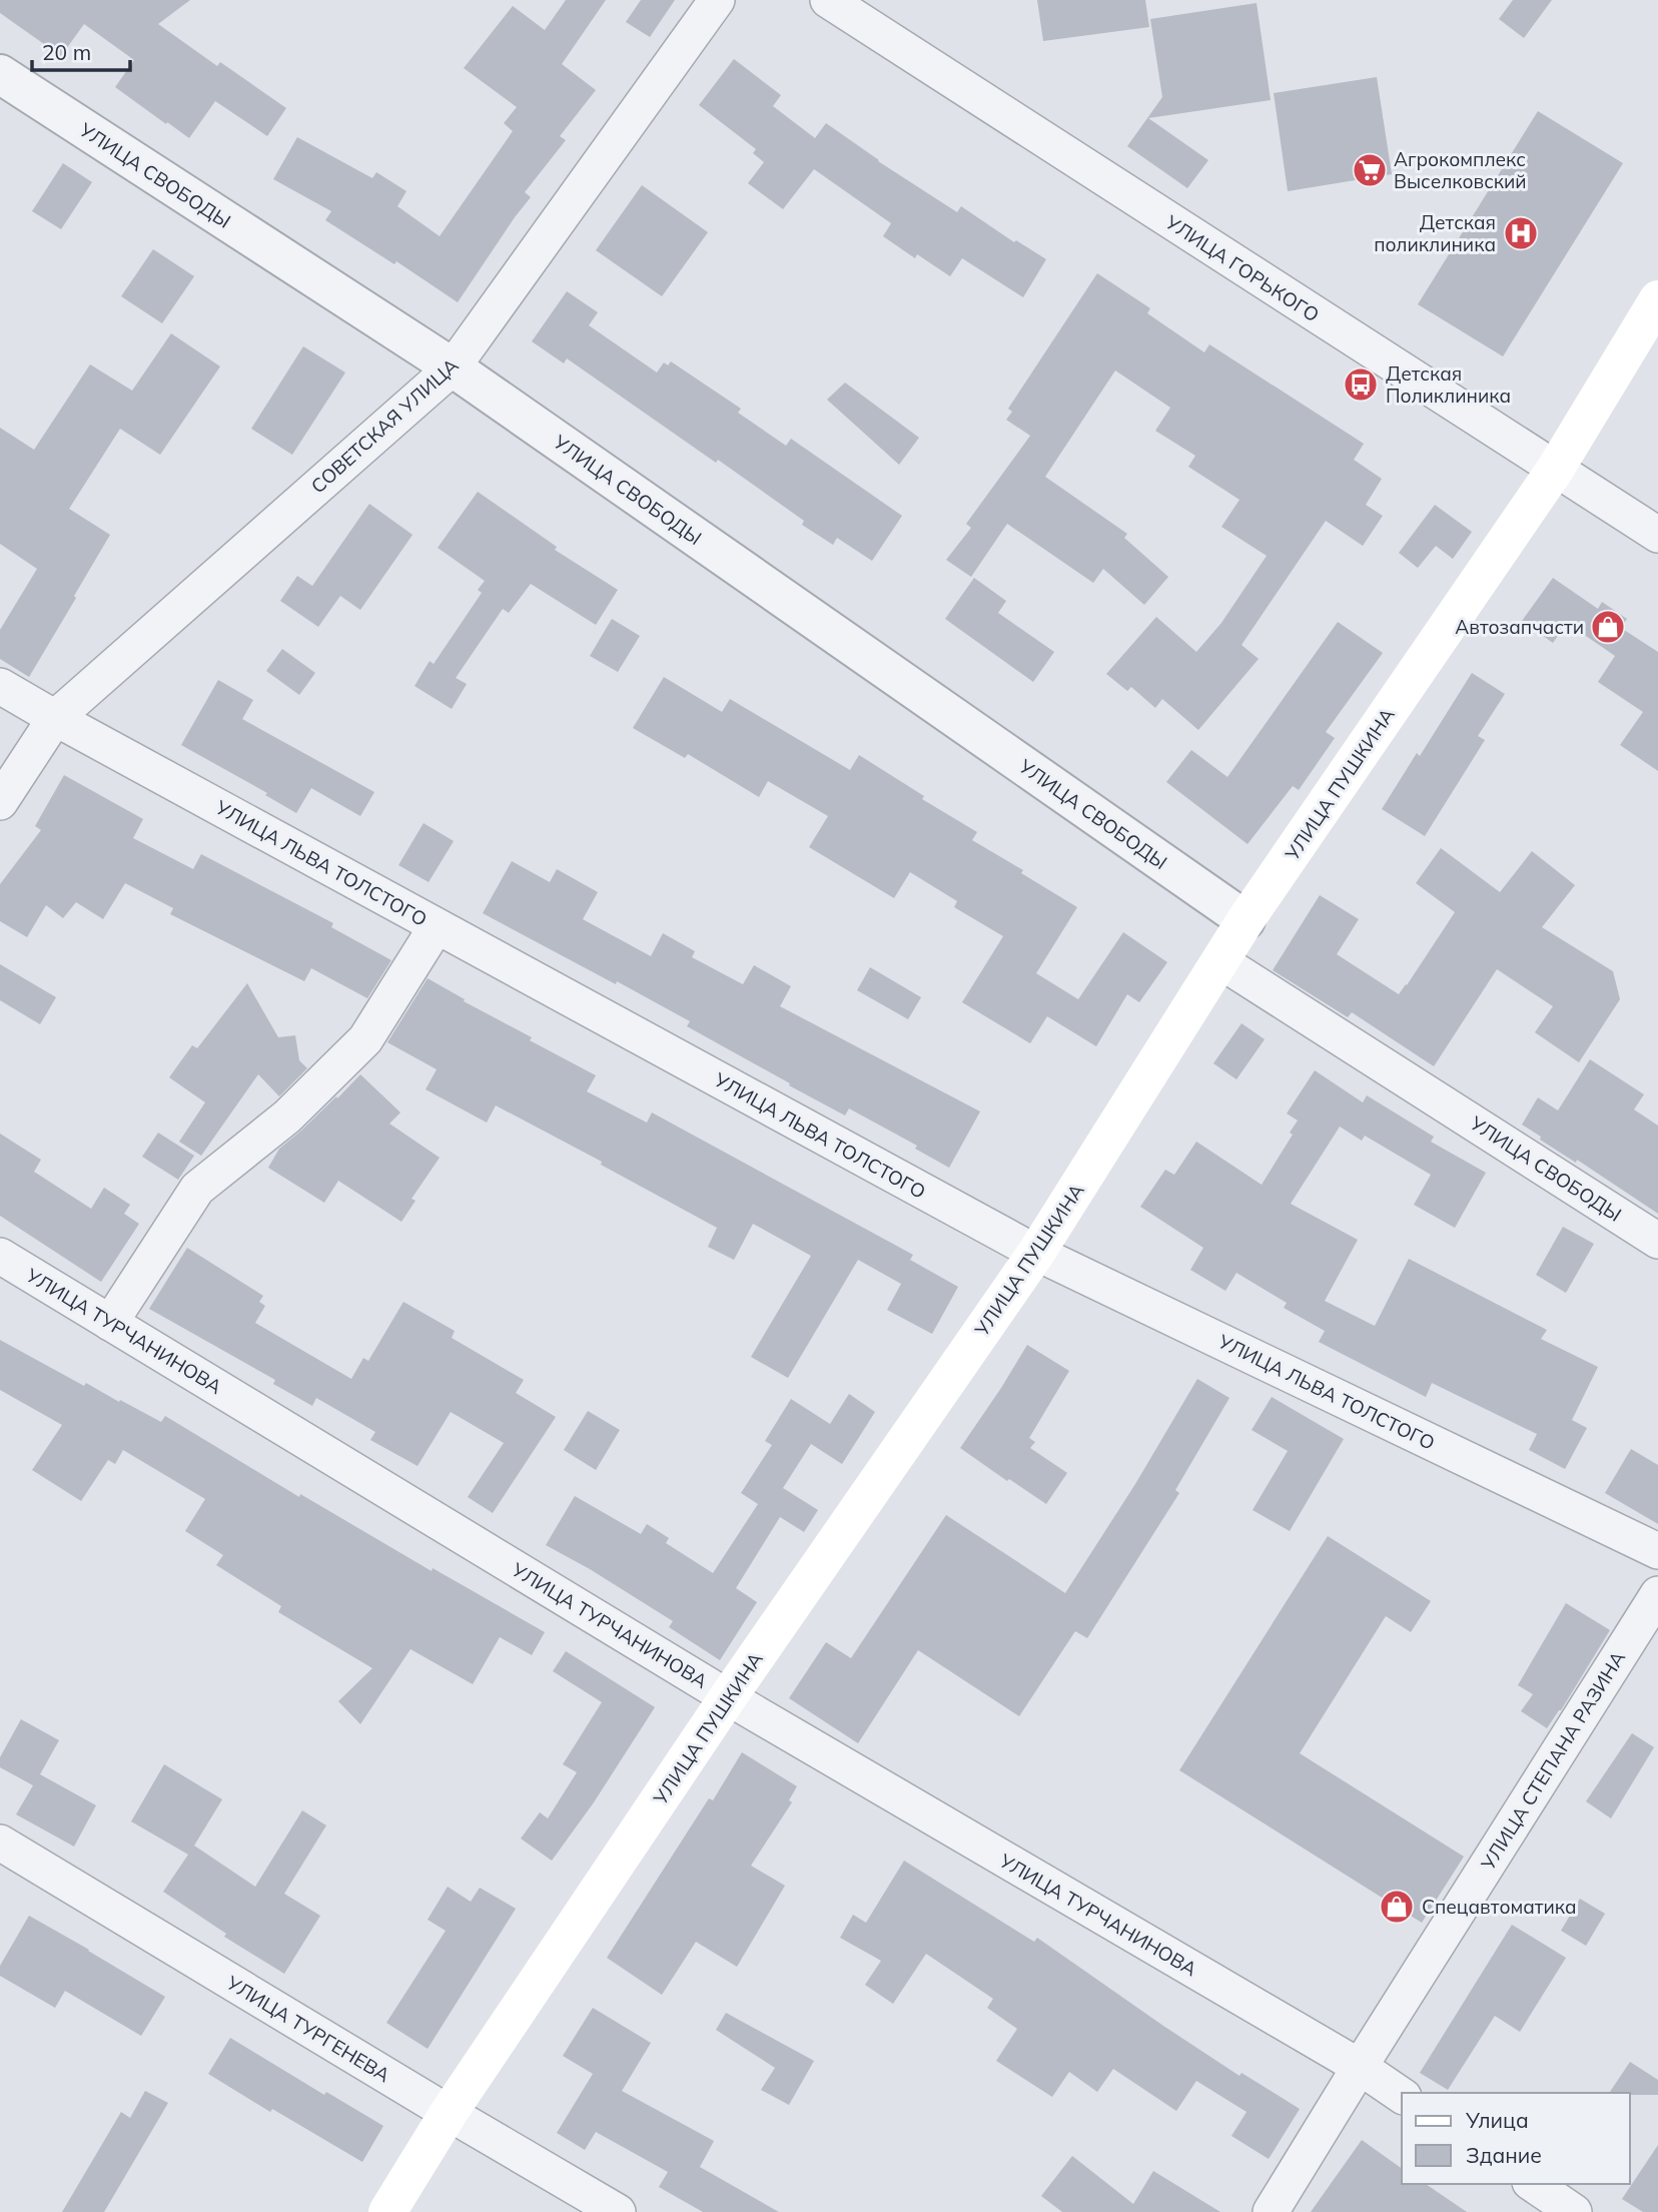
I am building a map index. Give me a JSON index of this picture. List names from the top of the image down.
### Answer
{
  "streets": {
    "main road": ["УЛИЦА ПУШКИНА"],
    "street": [
      "УЛИЦА СВОБОДЫ",
      "УЛИЦА ГОРЬКОГО",
      "СОВЕТСКАЯ УЛИЦА",
      "УЛИЦА ЛЬВА ТОЛСТОГО",
      "УЛИЦА ТУРЧАНИНОВА",
      "УЛИЦА СТЕПАНА РАЗИНА",
      "УЛИЦА ТУРГЕНЕВА"
    ]
  },
  "crossings": [
    ["УЛИЦА СВОБОДЫ", "СОВЕТСКАЯ УЛИЦА"],
    ["УЛИЦА СВОБОДЫ", "УЛИЦА ПУШКИНА"],
    ["УЛИЦА ГОРЬКОГО", "УЛИЦА ПУШКИНА"],
    ["СОВЕТСКАЯ УЛИЦА", "УЛИЦА ЛЬВА ТОЛСТОГО"],
    ["УЛИЦА ПУШКИНА", "УЛИЦА ЛЬВА ТОЛСТОГО"],
    ["УЛИЦА ПУШКИНА", "УЛИЦА ТУРЧАНИНОВА"],
    ["УЛИЦА ПУШКИНА", "УЛИЦА ТУРГЕНЕВА"],
    ["УЛИЦА ТУРЧАНИНОВА", "УЛИЦА СТЕПАНА РАЗИНА"]
  ],
  "places": {
    "supermarket": ["Агрокомплекс Выселковский"],
    "hospital": ["Детская поликлиника"],
    "bus stop": ["Детская Поликлиника"],
    "shop": ["Автозапчасти", "Спецавтоматика"]
  },
  "legend": ["Улица", "Здание"],
  "scale_bar": "20 m"
}
